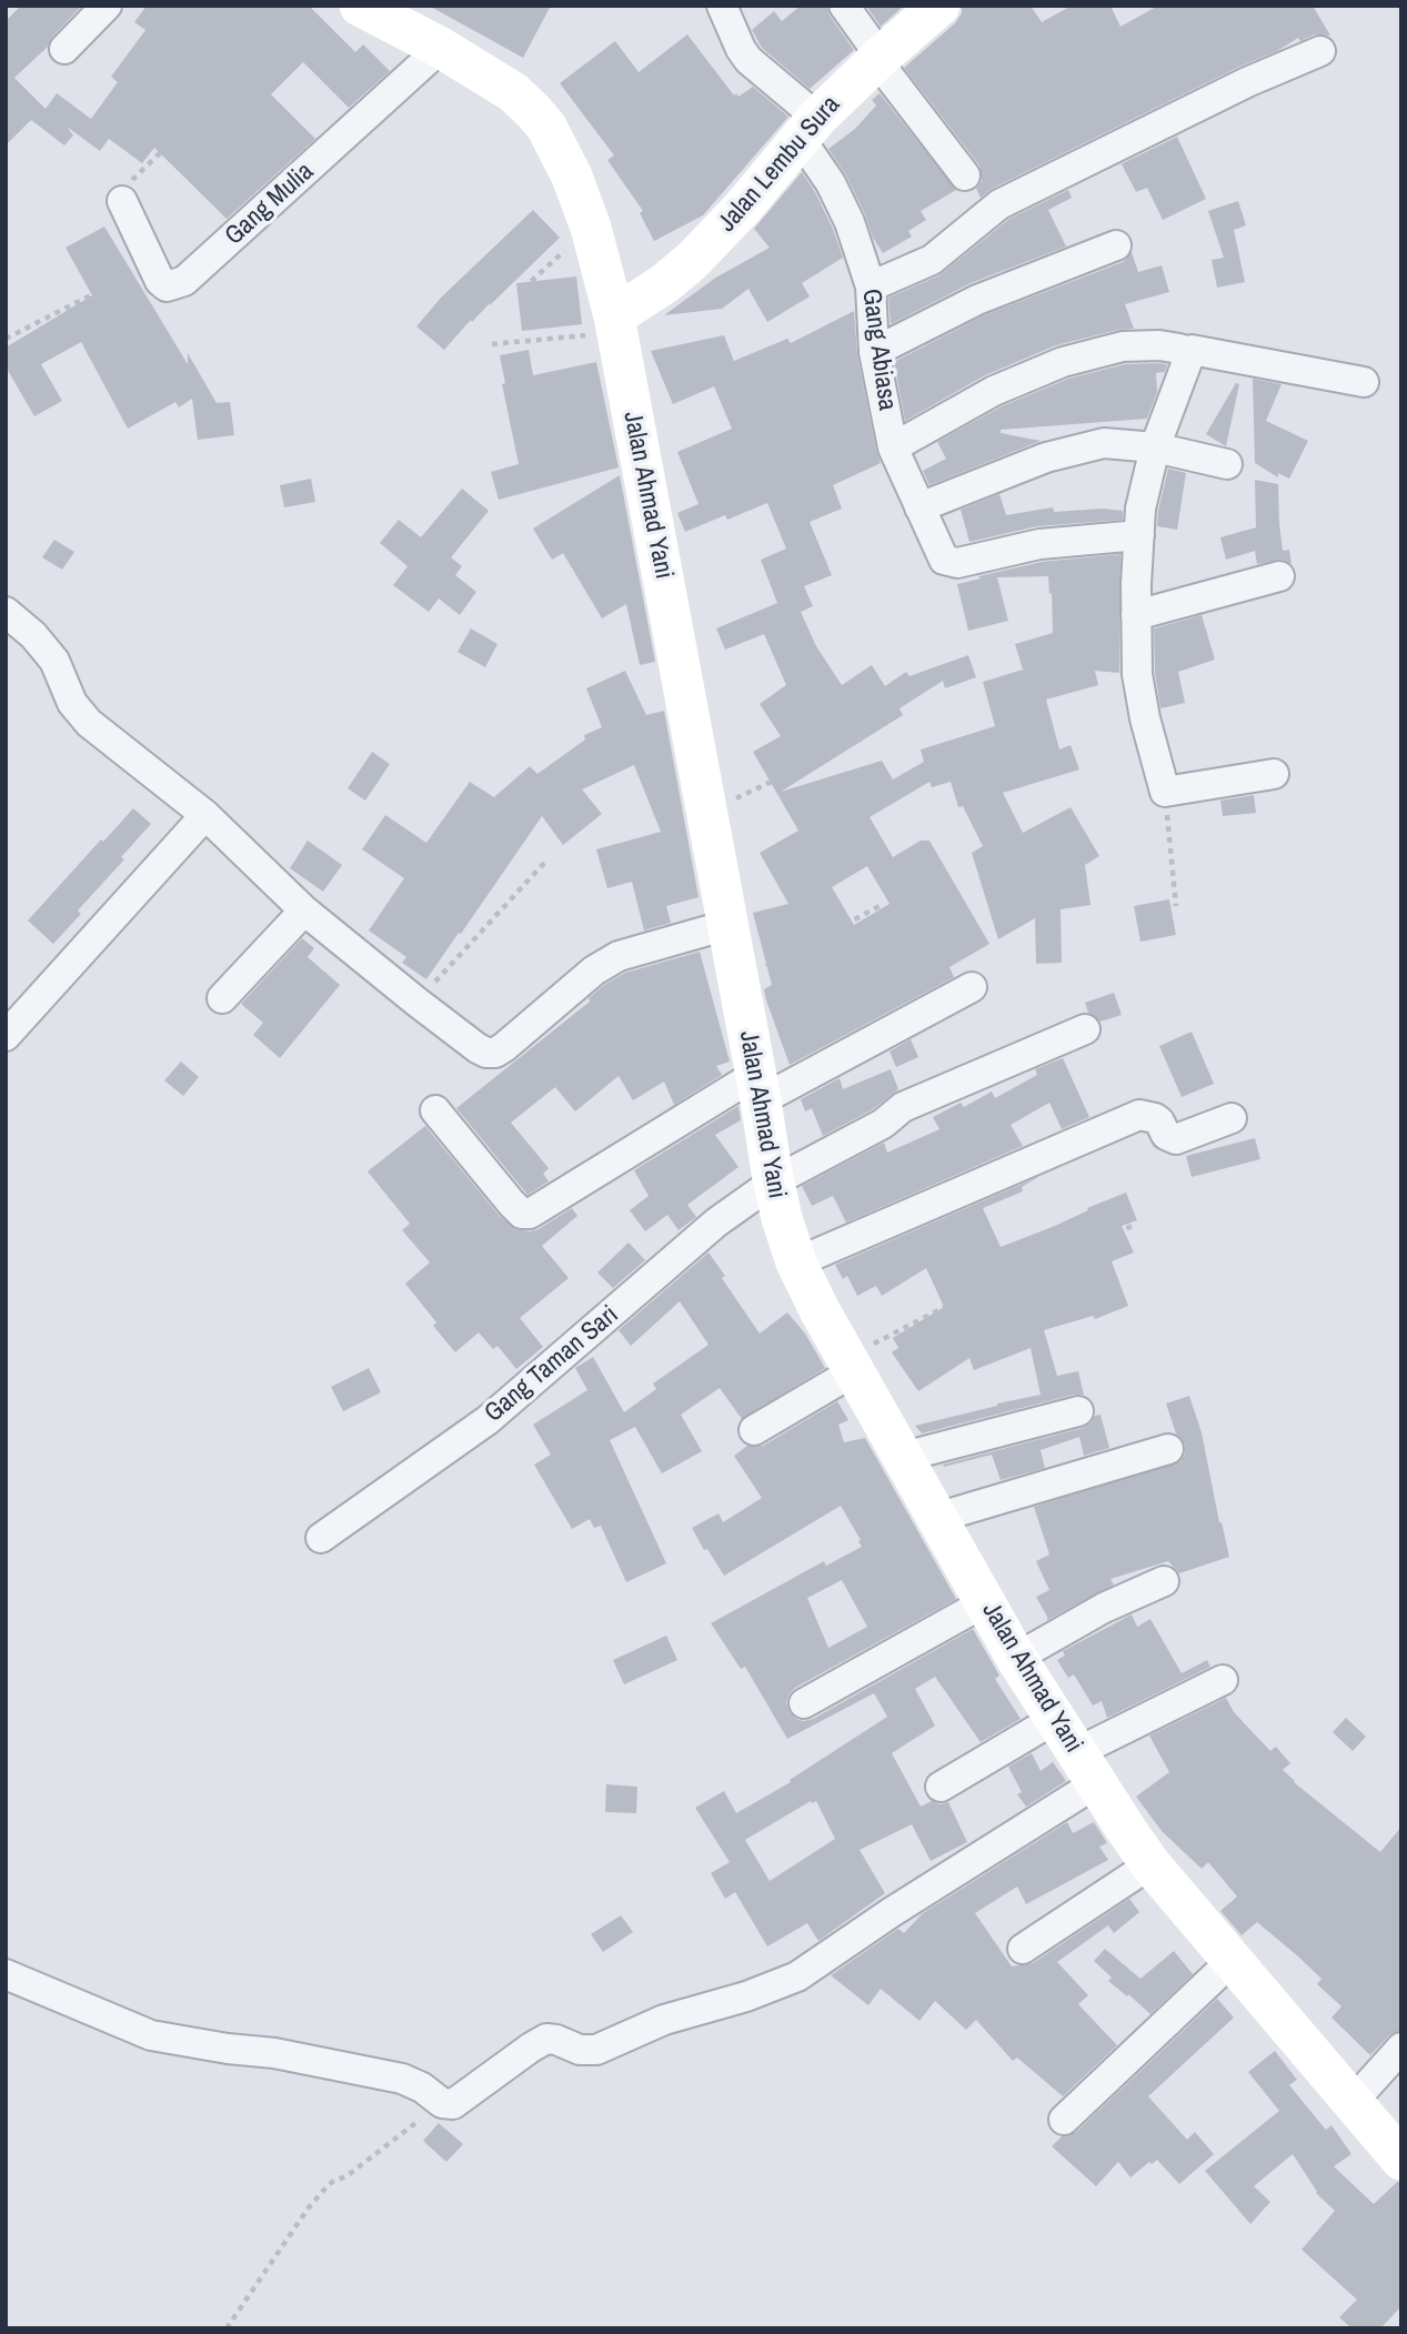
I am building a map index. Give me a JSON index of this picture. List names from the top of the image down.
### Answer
{
  "streets": {
    "main road": ["Jalan Lembu Sura", "Jalan Ahmad Yani"],
    "street": ["Gang Mulia", "Gang Abiasa", "Gang Taman Sari"]
  },
  "crossings": [
    ["Jalan Lembu Sura", "Gang Abiasa"],
    ["Jalan Lembu Sura", "Jalan Ahmad Yani"],
    ["Gang Mulia", "Jalan Ahmad Yani"],
    ["Jalan Ahmad Yani", "Gang Taman Sari"]
  ]
}
